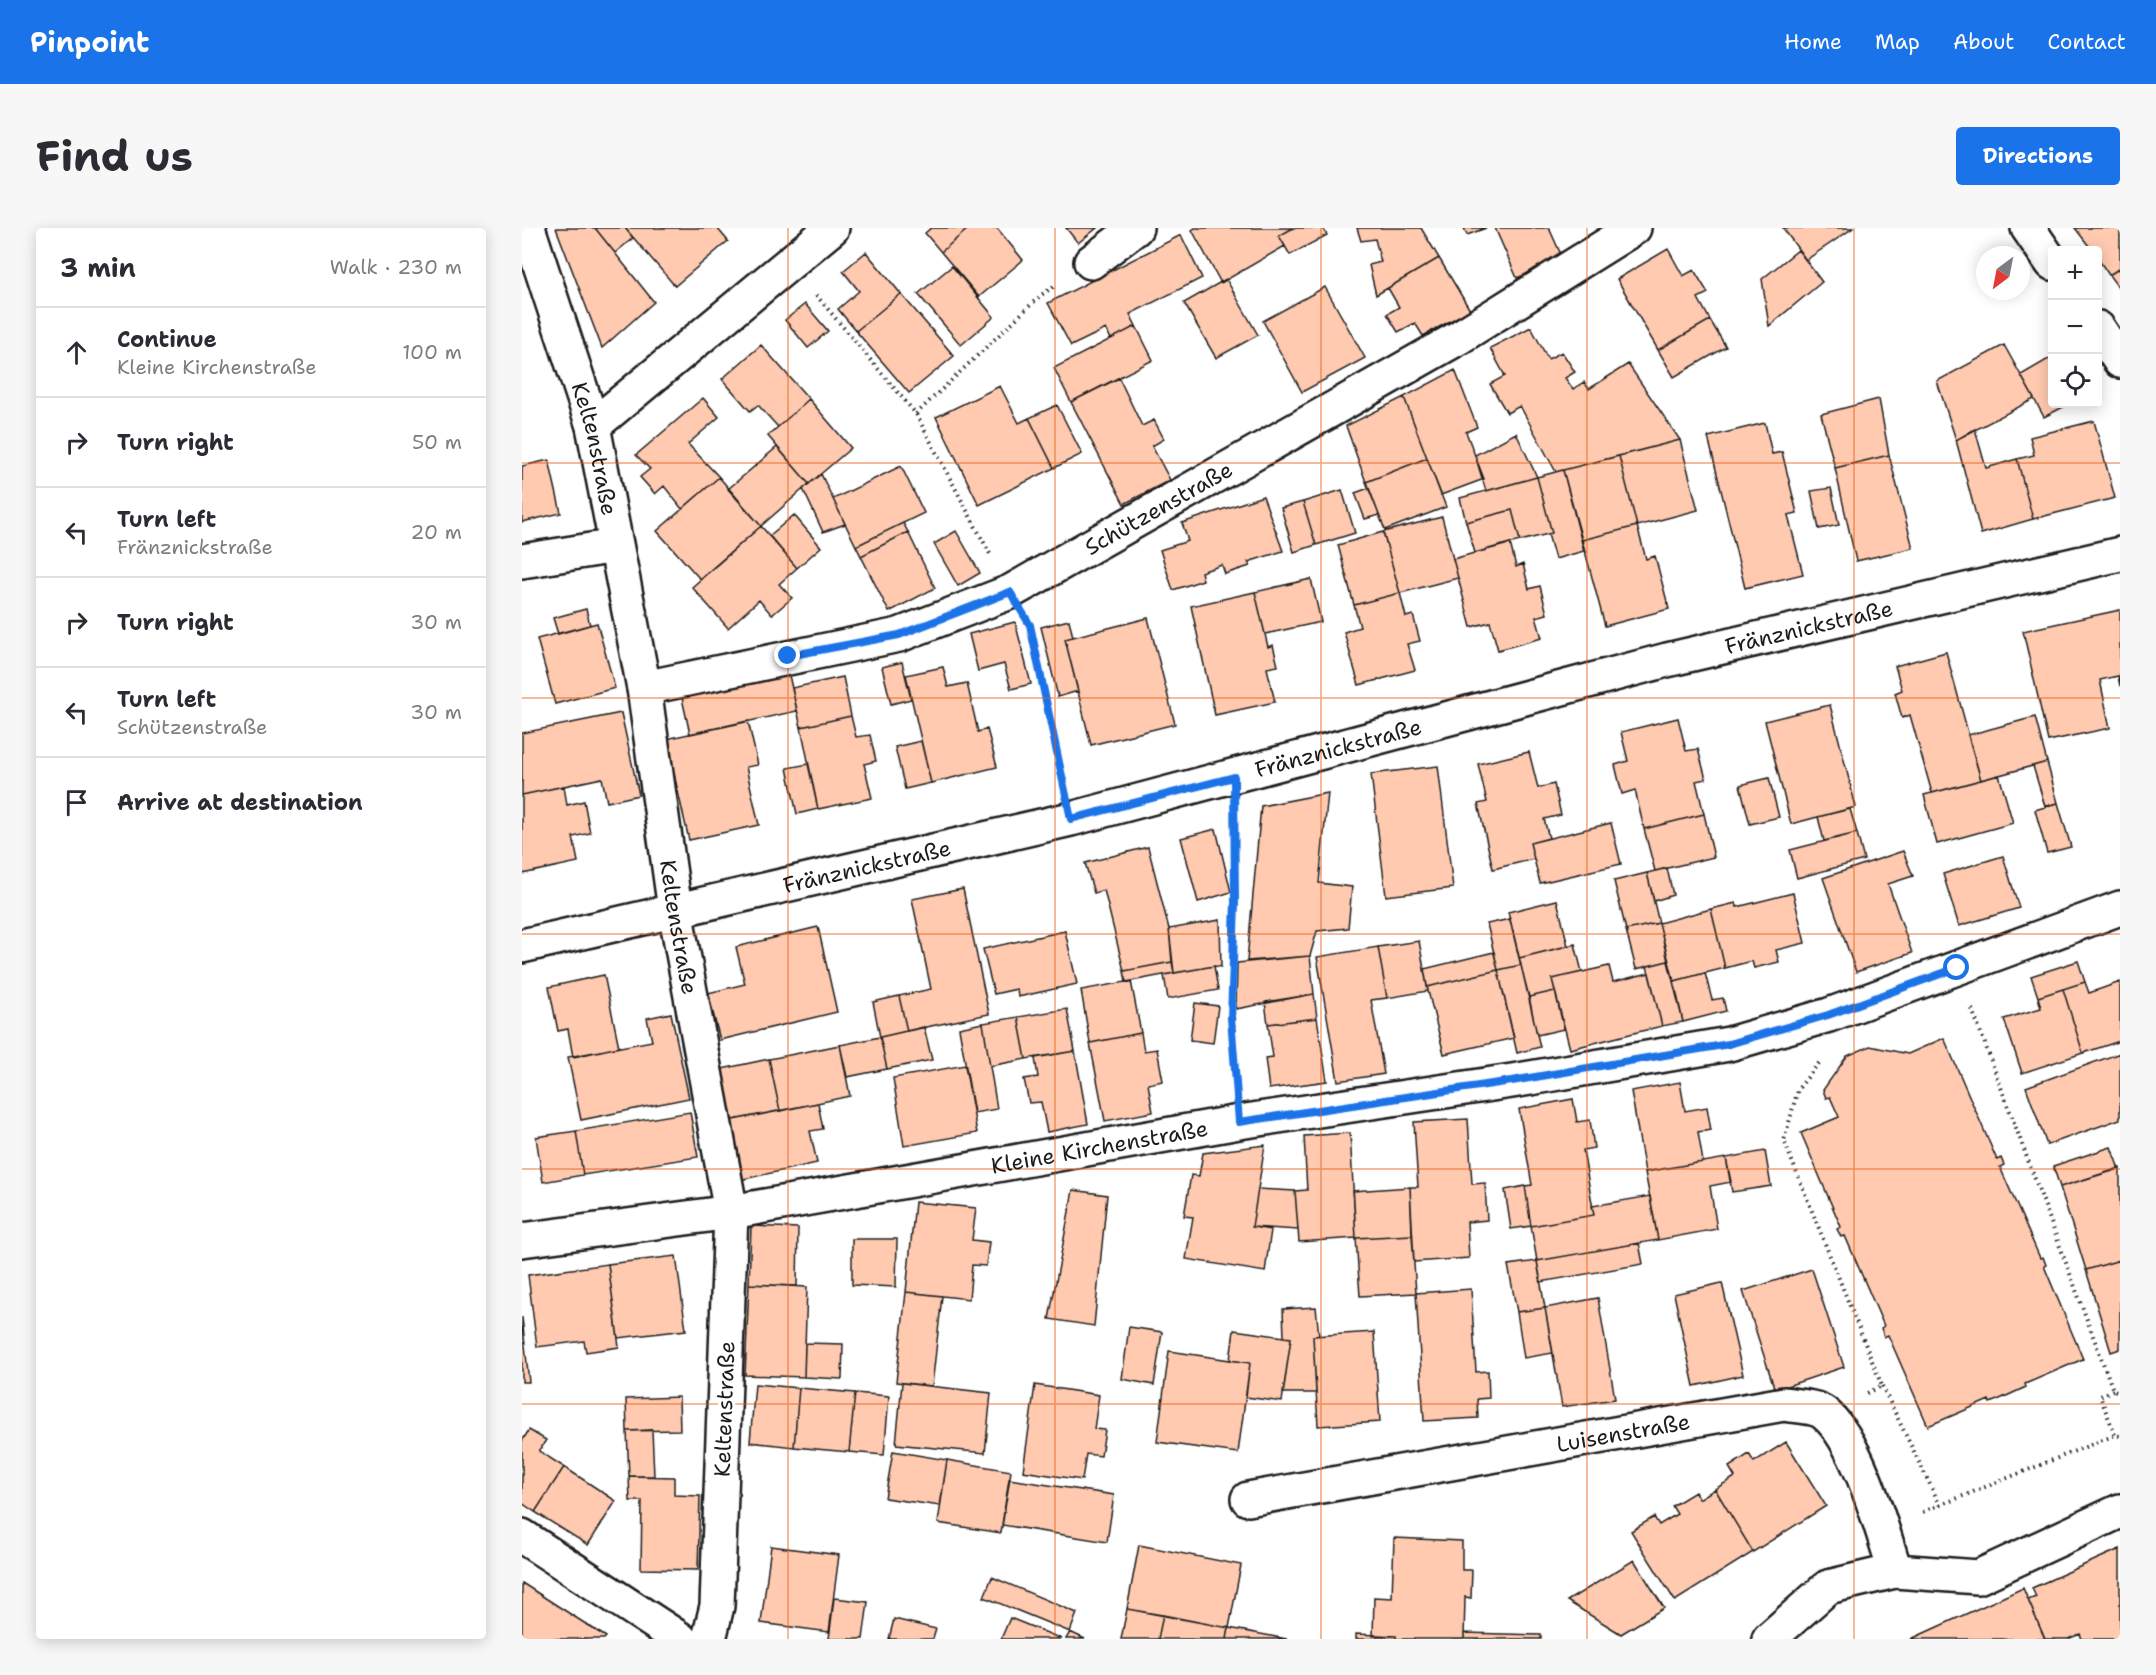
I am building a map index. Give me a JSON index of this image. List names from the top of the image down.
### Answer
{
  "streets": {
    "street": [
      "Keltenstraße",
      "Schützenstraße",
      "Fränznickstraße",
      "Kleine Kirchenstraße",
      "Luisenstraße"
    ]
  },
  "crossings": [
    ["Keltenstraße", "Schützenstraße"],
    ["Keltenstraße", "Fränznickstraße"],
    ["Keltenstraße", "Kleine Kirchenstraße"]
  ],
  "north": "bottom left",
  "page": {
    "header": "Pinpoint",
    "nav": [
      "Home",
      "Map",
      "About",
      "Contact"
    ],
    "buttons": "Directions",
    "title": "Find us",
    "heading": ["3 min", "Walk · 230 m"],
    "map_buttons": ["+", "−"],
    "list": [
      ["Continue", "Kleine Kirchenstraße", "100 m"],
      ["Turn right", "50 m"],
      ["Turn left", "Fränznickstraße", "20 m"],
      ["Turn right", "30 m"],
      ["Turn left", "Schützenstraße", "30 m"],
      "Arrive at destination"
    ]
  }
}
